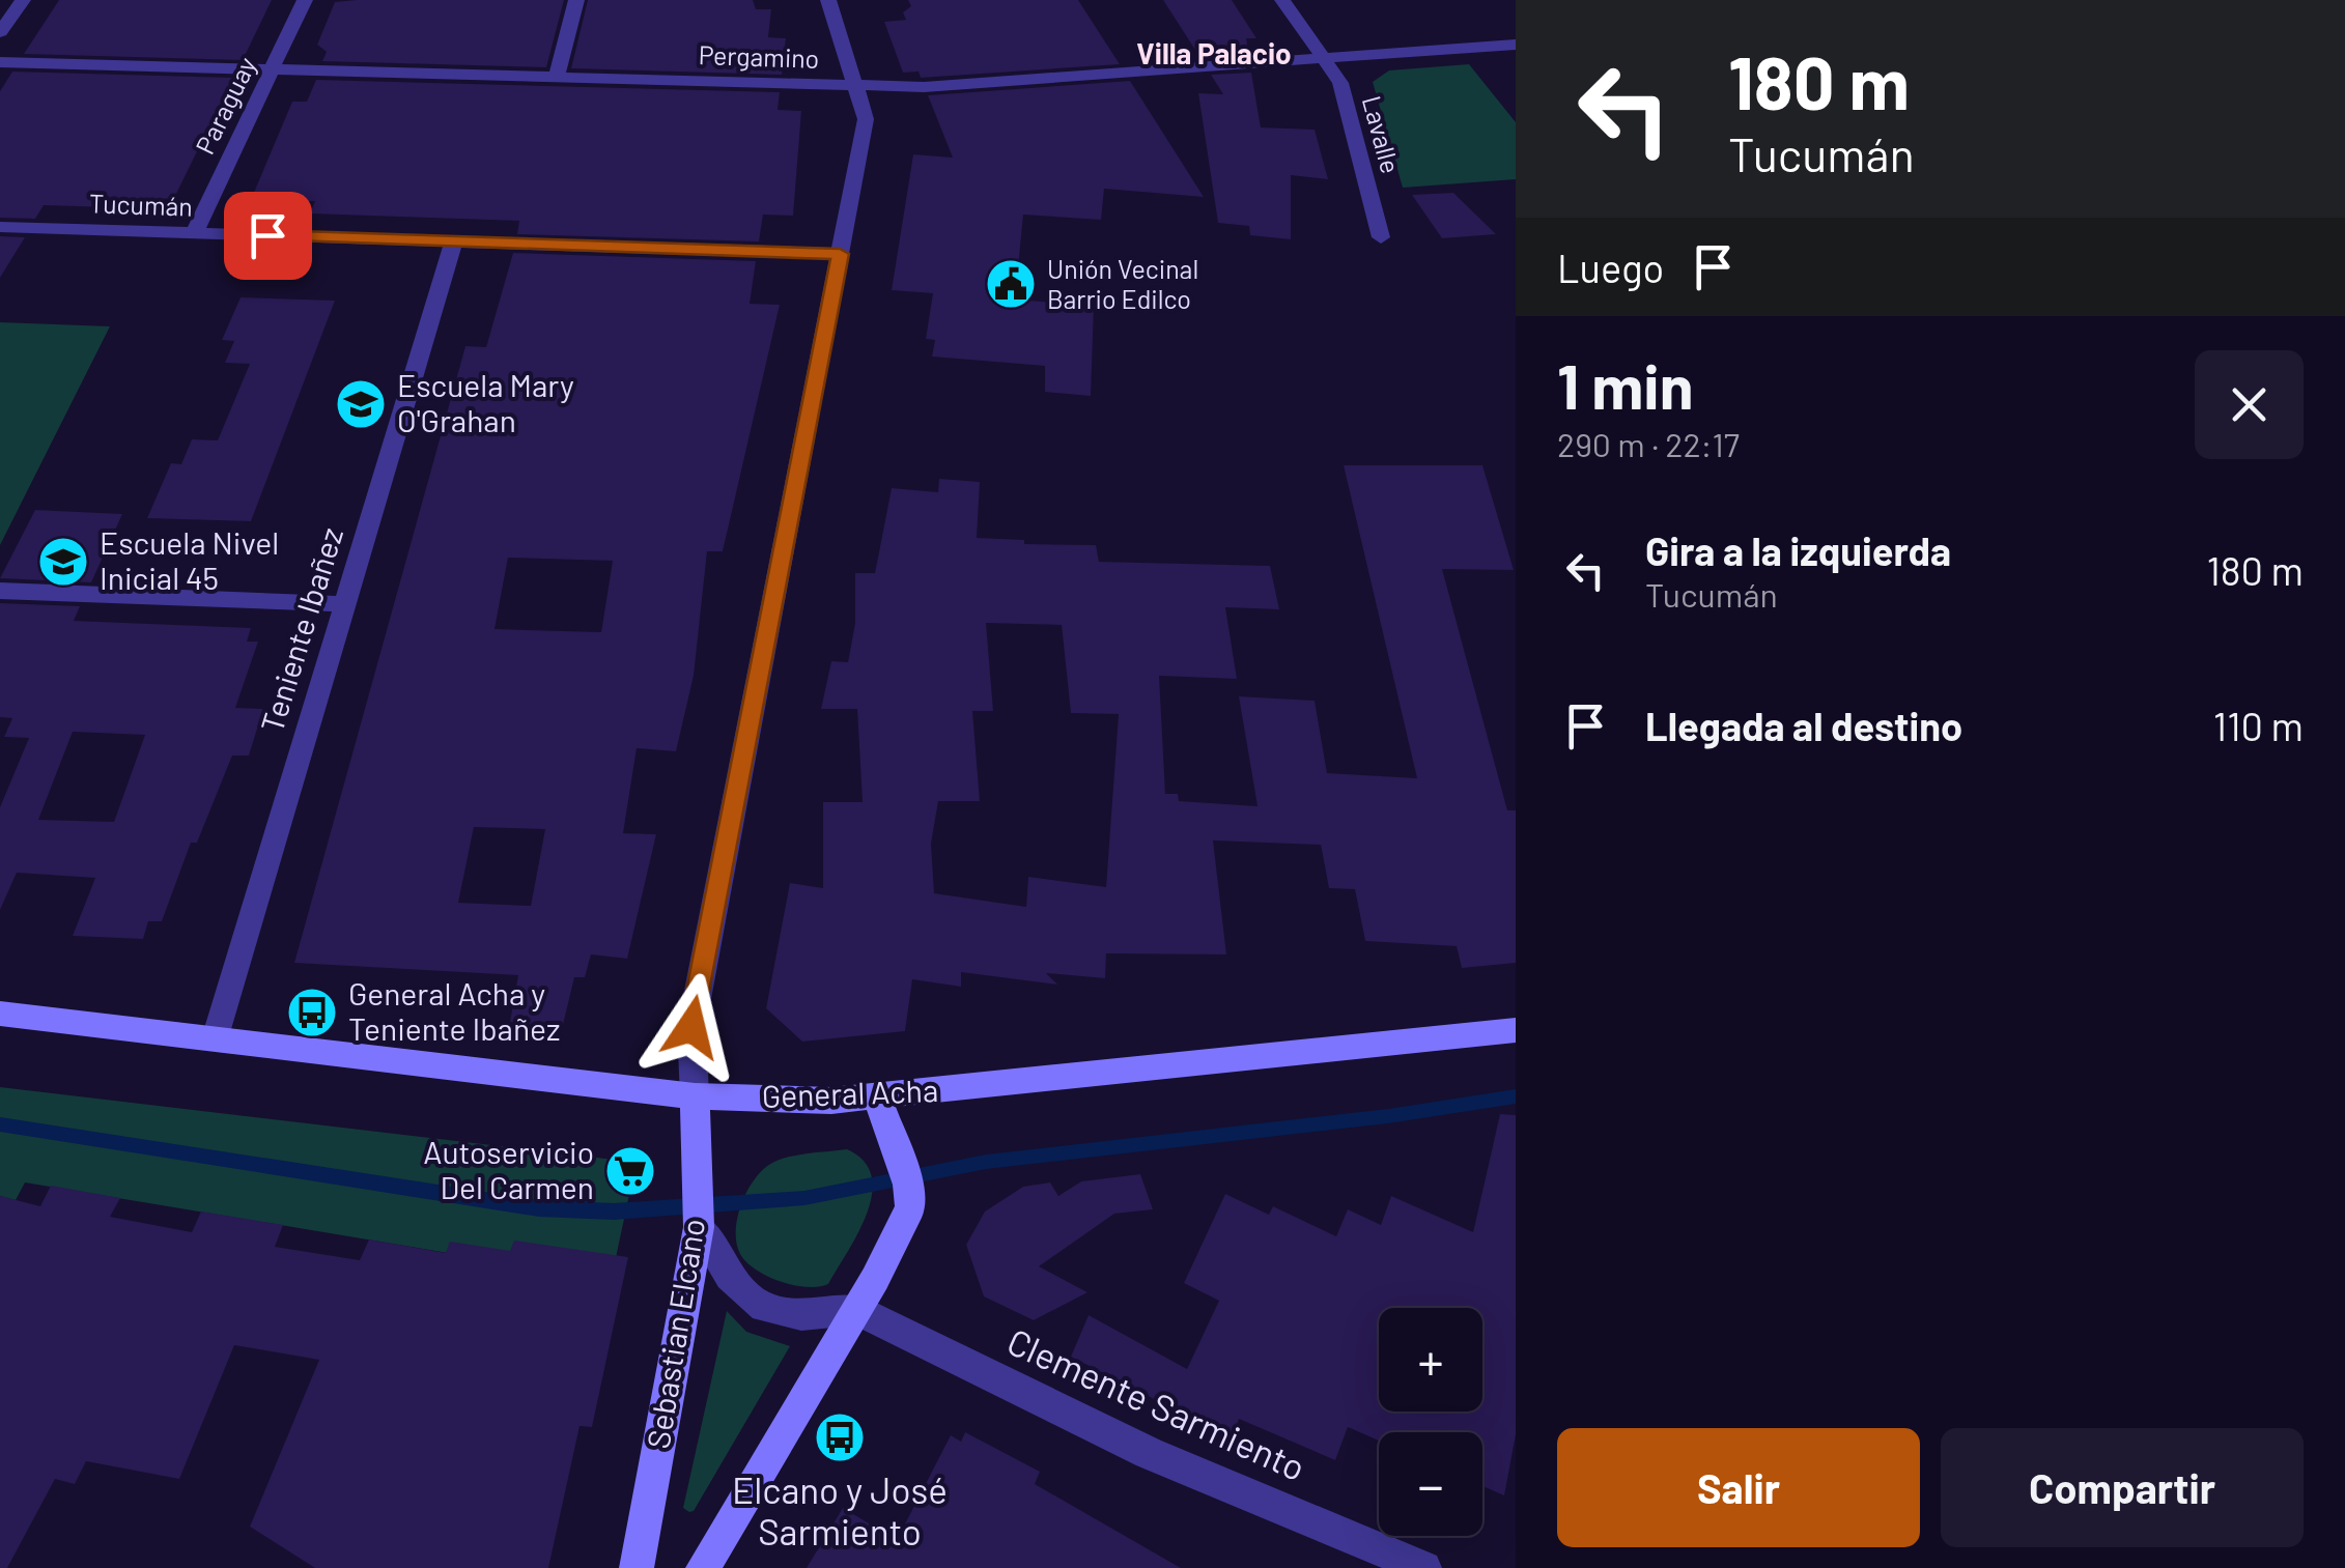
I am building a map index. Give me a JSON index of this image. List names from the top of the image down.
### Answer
{
  "streets": {
    "main road": ["General Acha", "Sebastian Elcano"],
    "street": [
      "Pergamino",
      "Paraguay",
      "Lavalle",
      "Tucumán",
      "Teniente Ibañez",
      "Clemente Sarmiento"
    ]
  },
  "crossings": [
    ["Pergamino", "Paraguay"],
    ["Pergamino", "Lavalle"],
    ["Pergamino", "Sebastian Elcano"],
    ["Paraguay", "Tucumán"],
    ["Tucumán", "Teniente Ibañez"],
    ["Tucumán", "Sebastian Elcano"],
    ["Teniente Ibañez", "General Acha"],
    ["General Acha", "Sebastian Elcano"],
    ["General Acha", "Clemente Sarmiento"],
    ["Sebastian Elcano", "Clemente Sarmiento"]
  ],
  "districts": ["Villa Palacio"],
  "places": {
    "public building": ["Unión Vecinal Barrio Edilco"],
    "school or university": ["Escuela Mary O'Grahan", "Escuela Nivel Inicial 45"],
    "bus stop": ["General Acha y Teniente Ibañez", "Elcano y José Sarmiento"],
    "supermarket": ["Autoservicio Del Carmen"]
  },
  "page": {
    "turn": ["180 m", "Tucumán"],
    "then": "Luego",
    "heading": ["1 min", "290 m · 22:17"],
    "list": [
      {
        "name": "Gira a la izquierda",
        "note": "Tucumán",
        "value": "180 m"
      },
      {
        "name": "Llegada al destino",
        "value": "110 m"
      }
    ],
    "map_buttons": ["+", "−"],
    "buttons": ["Salir", "Compartir"]
  }
}
